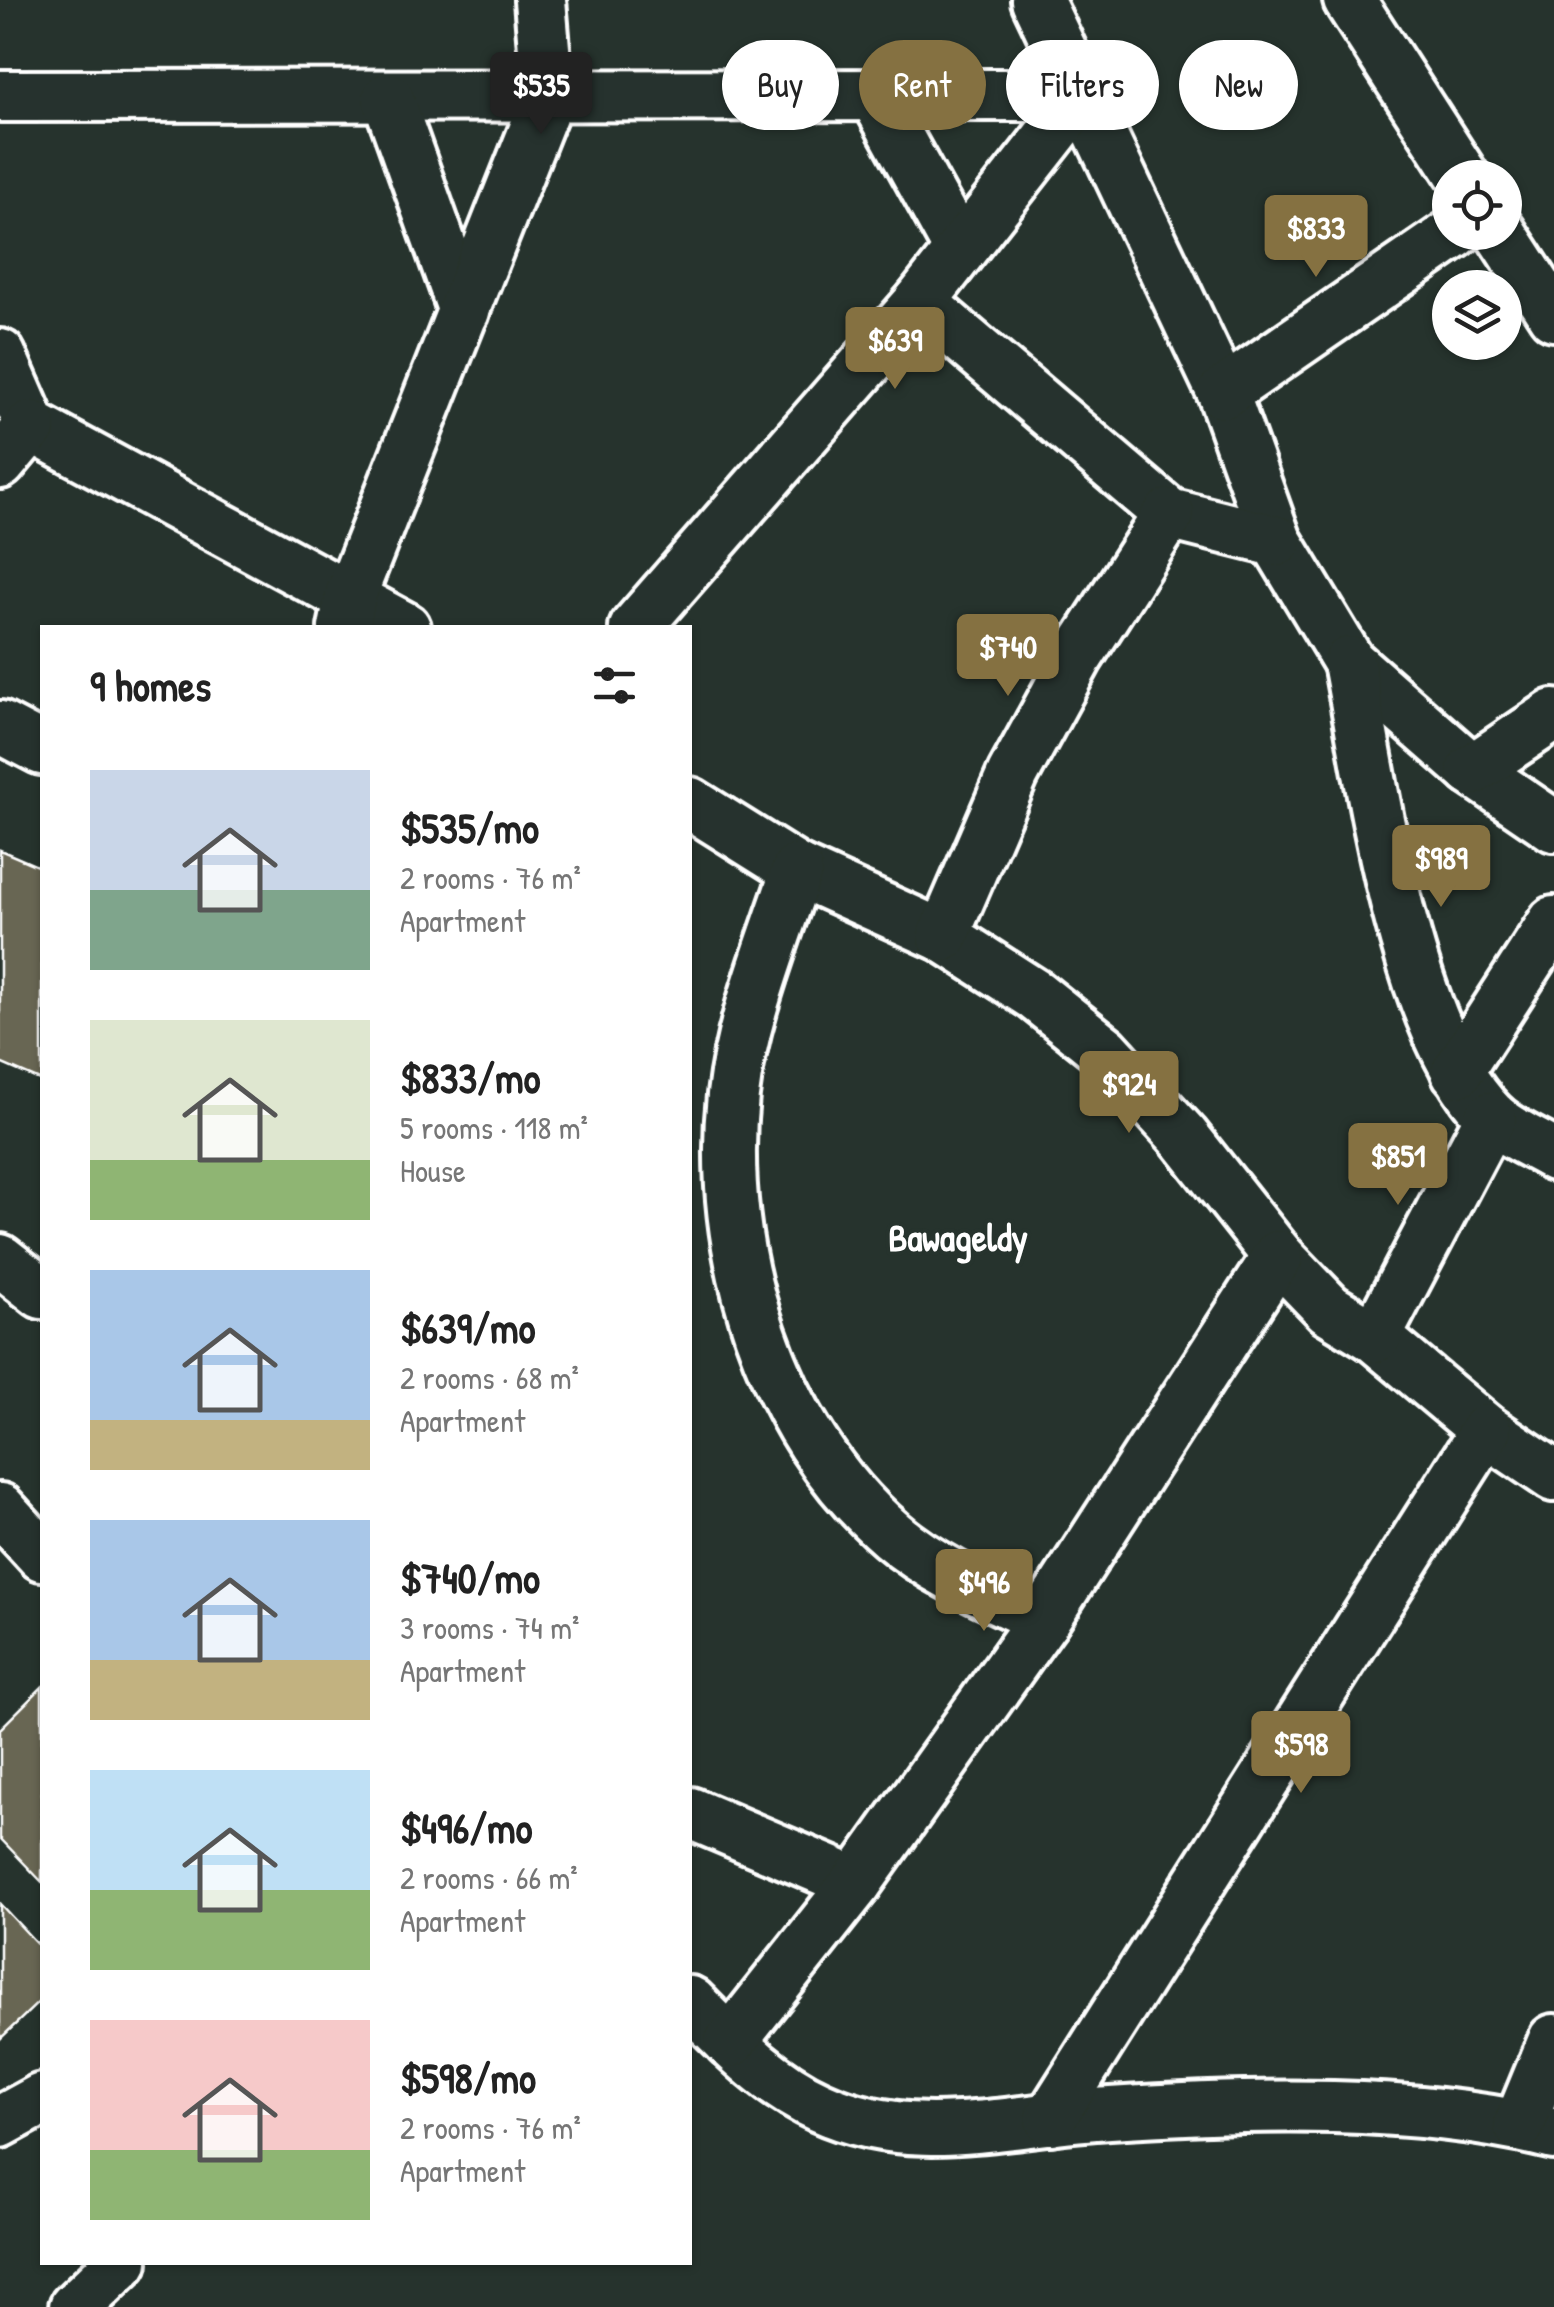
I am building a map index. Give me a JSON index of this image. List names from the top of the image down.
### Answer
{
  "districts": ["Bawageldy"],
  "page": {
    "chip": [
      "Buy",
      "Rent",
      "Filters",
      "New"
    ],
    "price": [
      "$535",
      "$833",
      "$639",
      "$740",
      "$989",
      "$924",
      "$851",
      "$496",
      "$598"
    ],
    "heading": "9 homes",
    "list": [
      {
        "name": "$535/mo",
        "note": "2 rooms · 76 m² · Apartment"
      },
      {
        "name": "$833/mo",
        "note": "5 rooms · 118 m² · House"
      },
      {
        "name": "$639/mo",
        "note": "2 rooms · 68 m² · Apartment"
      },
      {
        "name": "$740/mo",
        "note": "3 rooms · 74 m² · Apartment"
      },
      {
        "name": "$496/mo",
        "note": "2 rooms · 66 m² · Apartment"
      },
      {
        "name": "$598/mo",
        "note": "2 rooms · 76 m² · Apartment"
      }
    ]
  }
}
